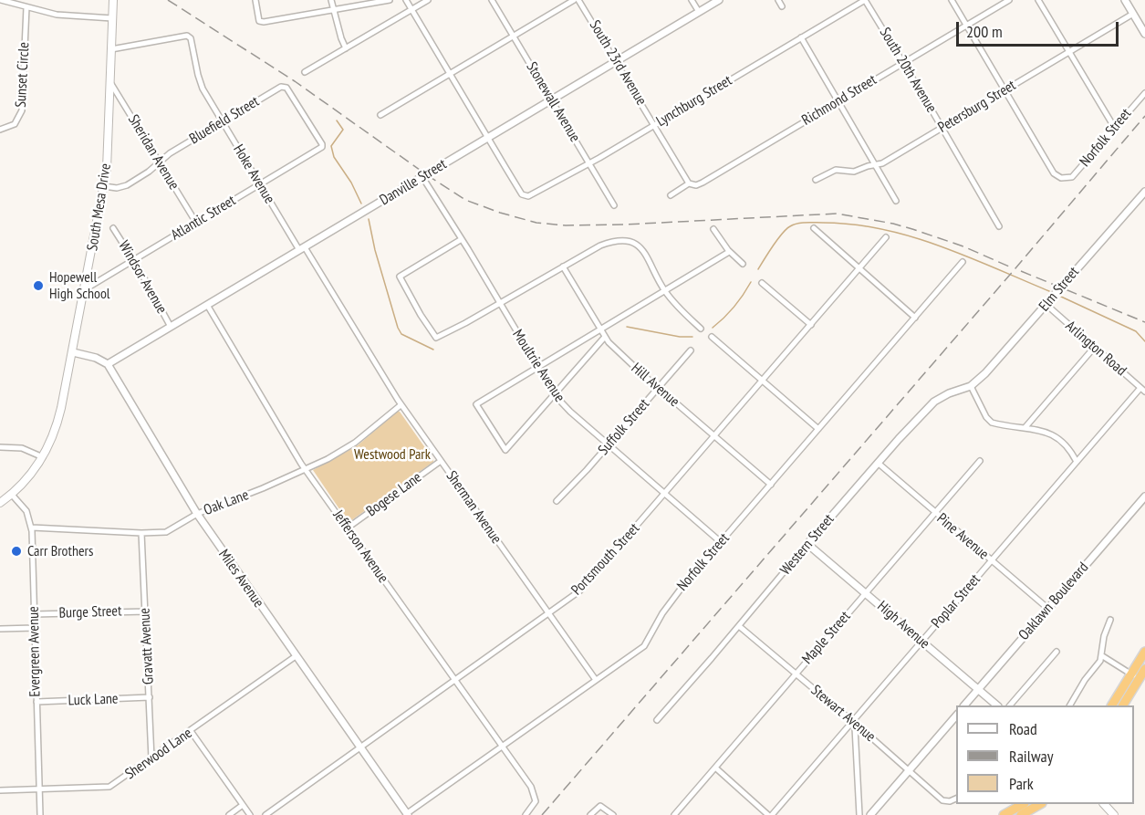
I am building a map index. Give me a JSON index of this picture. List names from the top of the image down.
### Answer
{
  "streets": {
    "main road": ["South Mesa Drive"],
    "street": [
      "South 23rd Avenue",
      "South 20th Avenue",
      "Sunset Circle",
      "Richmond Street",
      "Lynchburg Street",
      "Stonewall Avenue",
      "Petersburg Street",
      "Bluefield Street",
      "Norfolk Street",
      "Sheridan Avenue",
      "Hoke Avenue",
      "Danville Street",
      "Atlantic Street",
      "Windsor Avenue",
      "Elm Street",
      "Arlington Road",
      "Moultrie Avenue",
      "Hill Avenue",
      "Suffolk Street",
      "Bogese Lane",
      "Oak Lane",
      "Sherman Avenue",
      "Pine Avenue",
      "Western Street",
      "Jefferson Avenue",
      "Portsmouth Street",
      "Miles Avenue",
      "Poplar Street",
      "Oaklawn Boulevard",
      "Burge Street",
      "High Avenue",
      "Maple Street",
      "Gravatt Avenue",
      "Evergreen Avenue",
      "Luck Lane",
      "Stewart Avenue",
      "Sherwood Lane"
    ]
  },
  "crossings": [
    ["South 23rd Avenue", "Richmond Street"],
    ["South 23rd Avenue", "Lynchburg Street"],
    ["South 23rd Avenue", "Danville Street"],
    ["South 20th Avenue", "Richmond Street"],
    ["South 20th Avenue", "Lynchburg Street"],
    ["South 20th Avenue", "Petersburg Street"],
    ["Lynchburg Street", "Stonewall Avenue"],
    ["Lynchburg Street", "Danville Street"],
    ["Stonewall Avenue", "Danville Street"],
    ["Petersburg Street", "Norfolk Street"],
    ["Bluefield Street", "Sheridan Avenue"],
    ["Bluefield Street", "Hoke Avenue"],
    ["Bluefield Street", "South Mesa Drive"],
    ["Bluefield Street", "Atlantic Street"],
    ["Norfolk Street", "Moultrie Avenue"],
    ["Norfolk Street", "Hill Avenue"],
    ["Norfolk Street", "Sherman Avenue"],
    ["Norfolk Street", "Jefferson Avenue"],
    ["Norfolk Street", "Miles Avenue"],
    ["Sheridan Avenue", "South Mesa Drive"],
    ["Sheridan Avenue", "Atlantic Street"],
    ["Hoke Avenue", "Danville Street"],
    ["Hoke Avenue", "South Mesa Drive"],
    ["Hoke Avenue", "Atlantic Street"],
    ["Hoke Avenue", "Sherman Avenue"],
    ["Danville Street", "Windsor Avenue"],
    ["Danville Street", "Moultrie Avenue"],
    ["Danville Street", "Sherman Avenue"],
    ["Danville Street", "Jefferson Avenue"],
    ["Danville Street", "Miles Avenue"],
    ["South Mesa Drive", "Atlantic Street"],
    ["South Mesa Drive", "Evergreen Avenue"],
    ["Atlantic Street", "Windsor Avenue"],
    ["Elm Street", "Arlington Road"],
    ["Elm Street", "Western Street"],
    ["Arlington Road", "Poplar Street"],
    ["Moultrie Avenue", "Suffolk Street"],
    ["Moultrie Avenue", "Portsmouth Street"],
    ["Hill Avenue", "Suffolk Street"],
    ["Hill Avenue", "Portsmouth Street"],
    ["Bogese Lane", "Sherman Avenue"],
    ["Bogese Lane", "Jefferson Avenue"],
    ["Oak Lane", "Sherman Avenue"],
    ["Oak Lane", "Jefferson Avenue"],
    ["Oak Lane", "Miles Avenue"],
    ["Oak Lane", "Gravatt Avenue"],
    ["Oak Lane", "Evergreen Avenue"],
    ["Sherman Avenue", "Portsmouth Street"],
    ["Pine Avenue", "Western Street"],
    ["Pine Avenue", "Poplar Street"],
    ["Pine Avenue", "Oaklawn Boulevard"],
    ["Pine Avenue", "Maple Street"],
    ["Western Street", "High Avenue"],
    ["Western Street", "Stewart Avenue"],
    ["Jefferson Avenue", "Portsmouth Street"],
    ["Portsmouth Street", "Miles Avenue"],
    ["Miles Avenue", "Sherwood Lane"],
    ["Poplar Street", "High Avenue"],
    ["Poplar Street", "Stewart Avenue"],
    ["Oaklawn Boulevard", "High Avenue"],
    ["Burge Street", "Gravatt Avenue"],
    ["Burge Street", "Evergreen Avenue"],
    ["High Avenue", "Maple Street"],
    ["Maple Street", "Stewart Avenue"],
    ["Gravatt Avenue", "Luck Lane"],
    ["Gravatt Avenue", "Sherwood Lane"],
    ["Evergreen Avenue", "Luck Lane"],
    ["Evergreen Avenue", "Sherwood Lane"]
  ],
  "parks": ["Westwood Park"],
  "places": ["Hopewell High School", "Carr Brothers"],
  "legend": ["Road", "Railway", "Park"],
  "scale_bar": "200 m"
}
